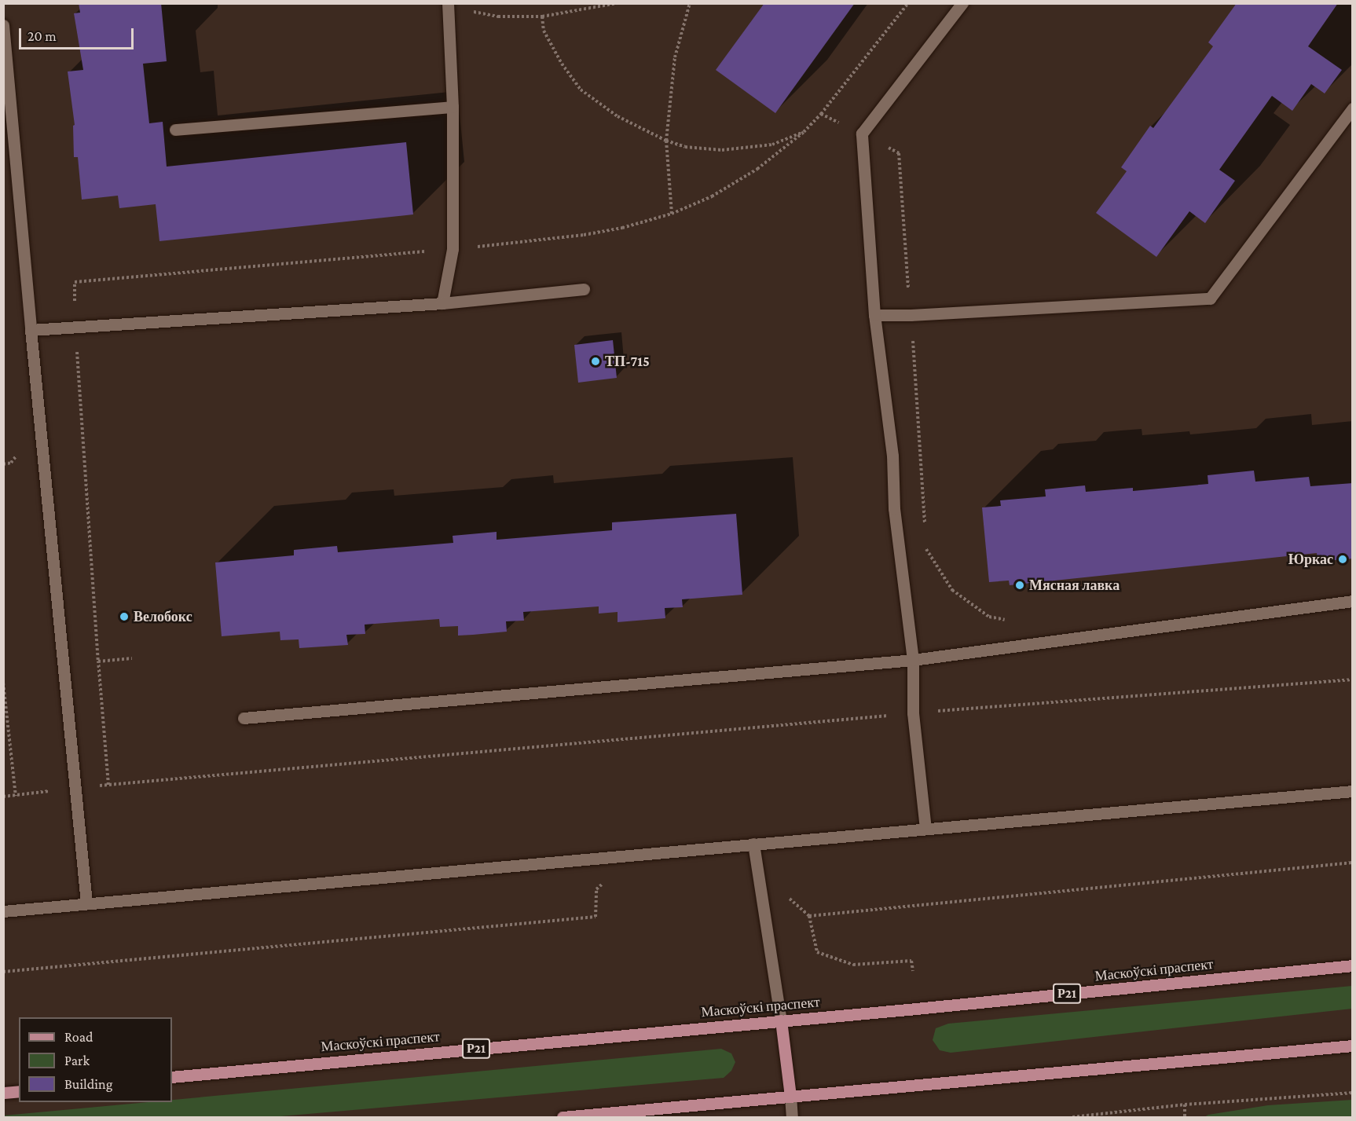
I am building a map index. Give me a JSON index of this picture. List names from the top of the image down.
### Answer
{
  "streets": {
    "main road": ["Маскоўскі праспект", "Р21"]
  },
  "places": [
    "ТП-715",
    "Юркас",
    "Мясная лавка",
    "Велобокс"
  ],
  "legend": ["Road", "Park", "Building"],
  "scale_bar": "20 m"
}
